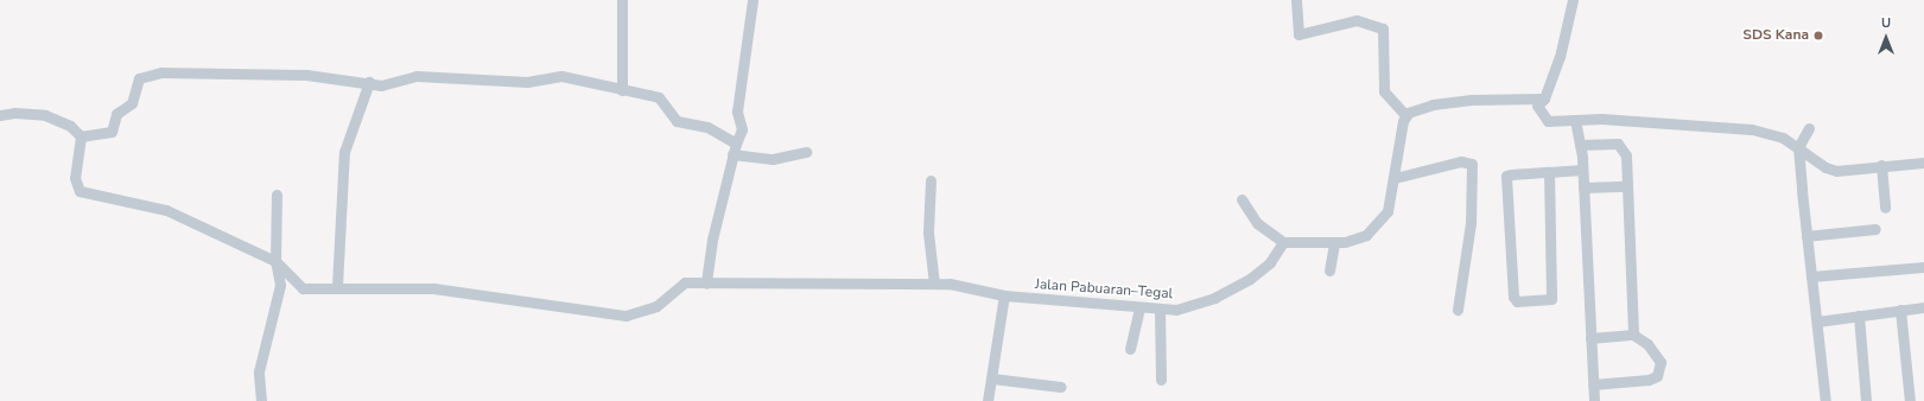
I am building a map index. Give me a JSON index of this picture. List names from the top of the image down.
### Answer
{
  "streets": {
    "street": ["Jalan Pabuaran–Tegal"]
  },
  "places": ["SDS Kana"],
  "north": "top"
}
